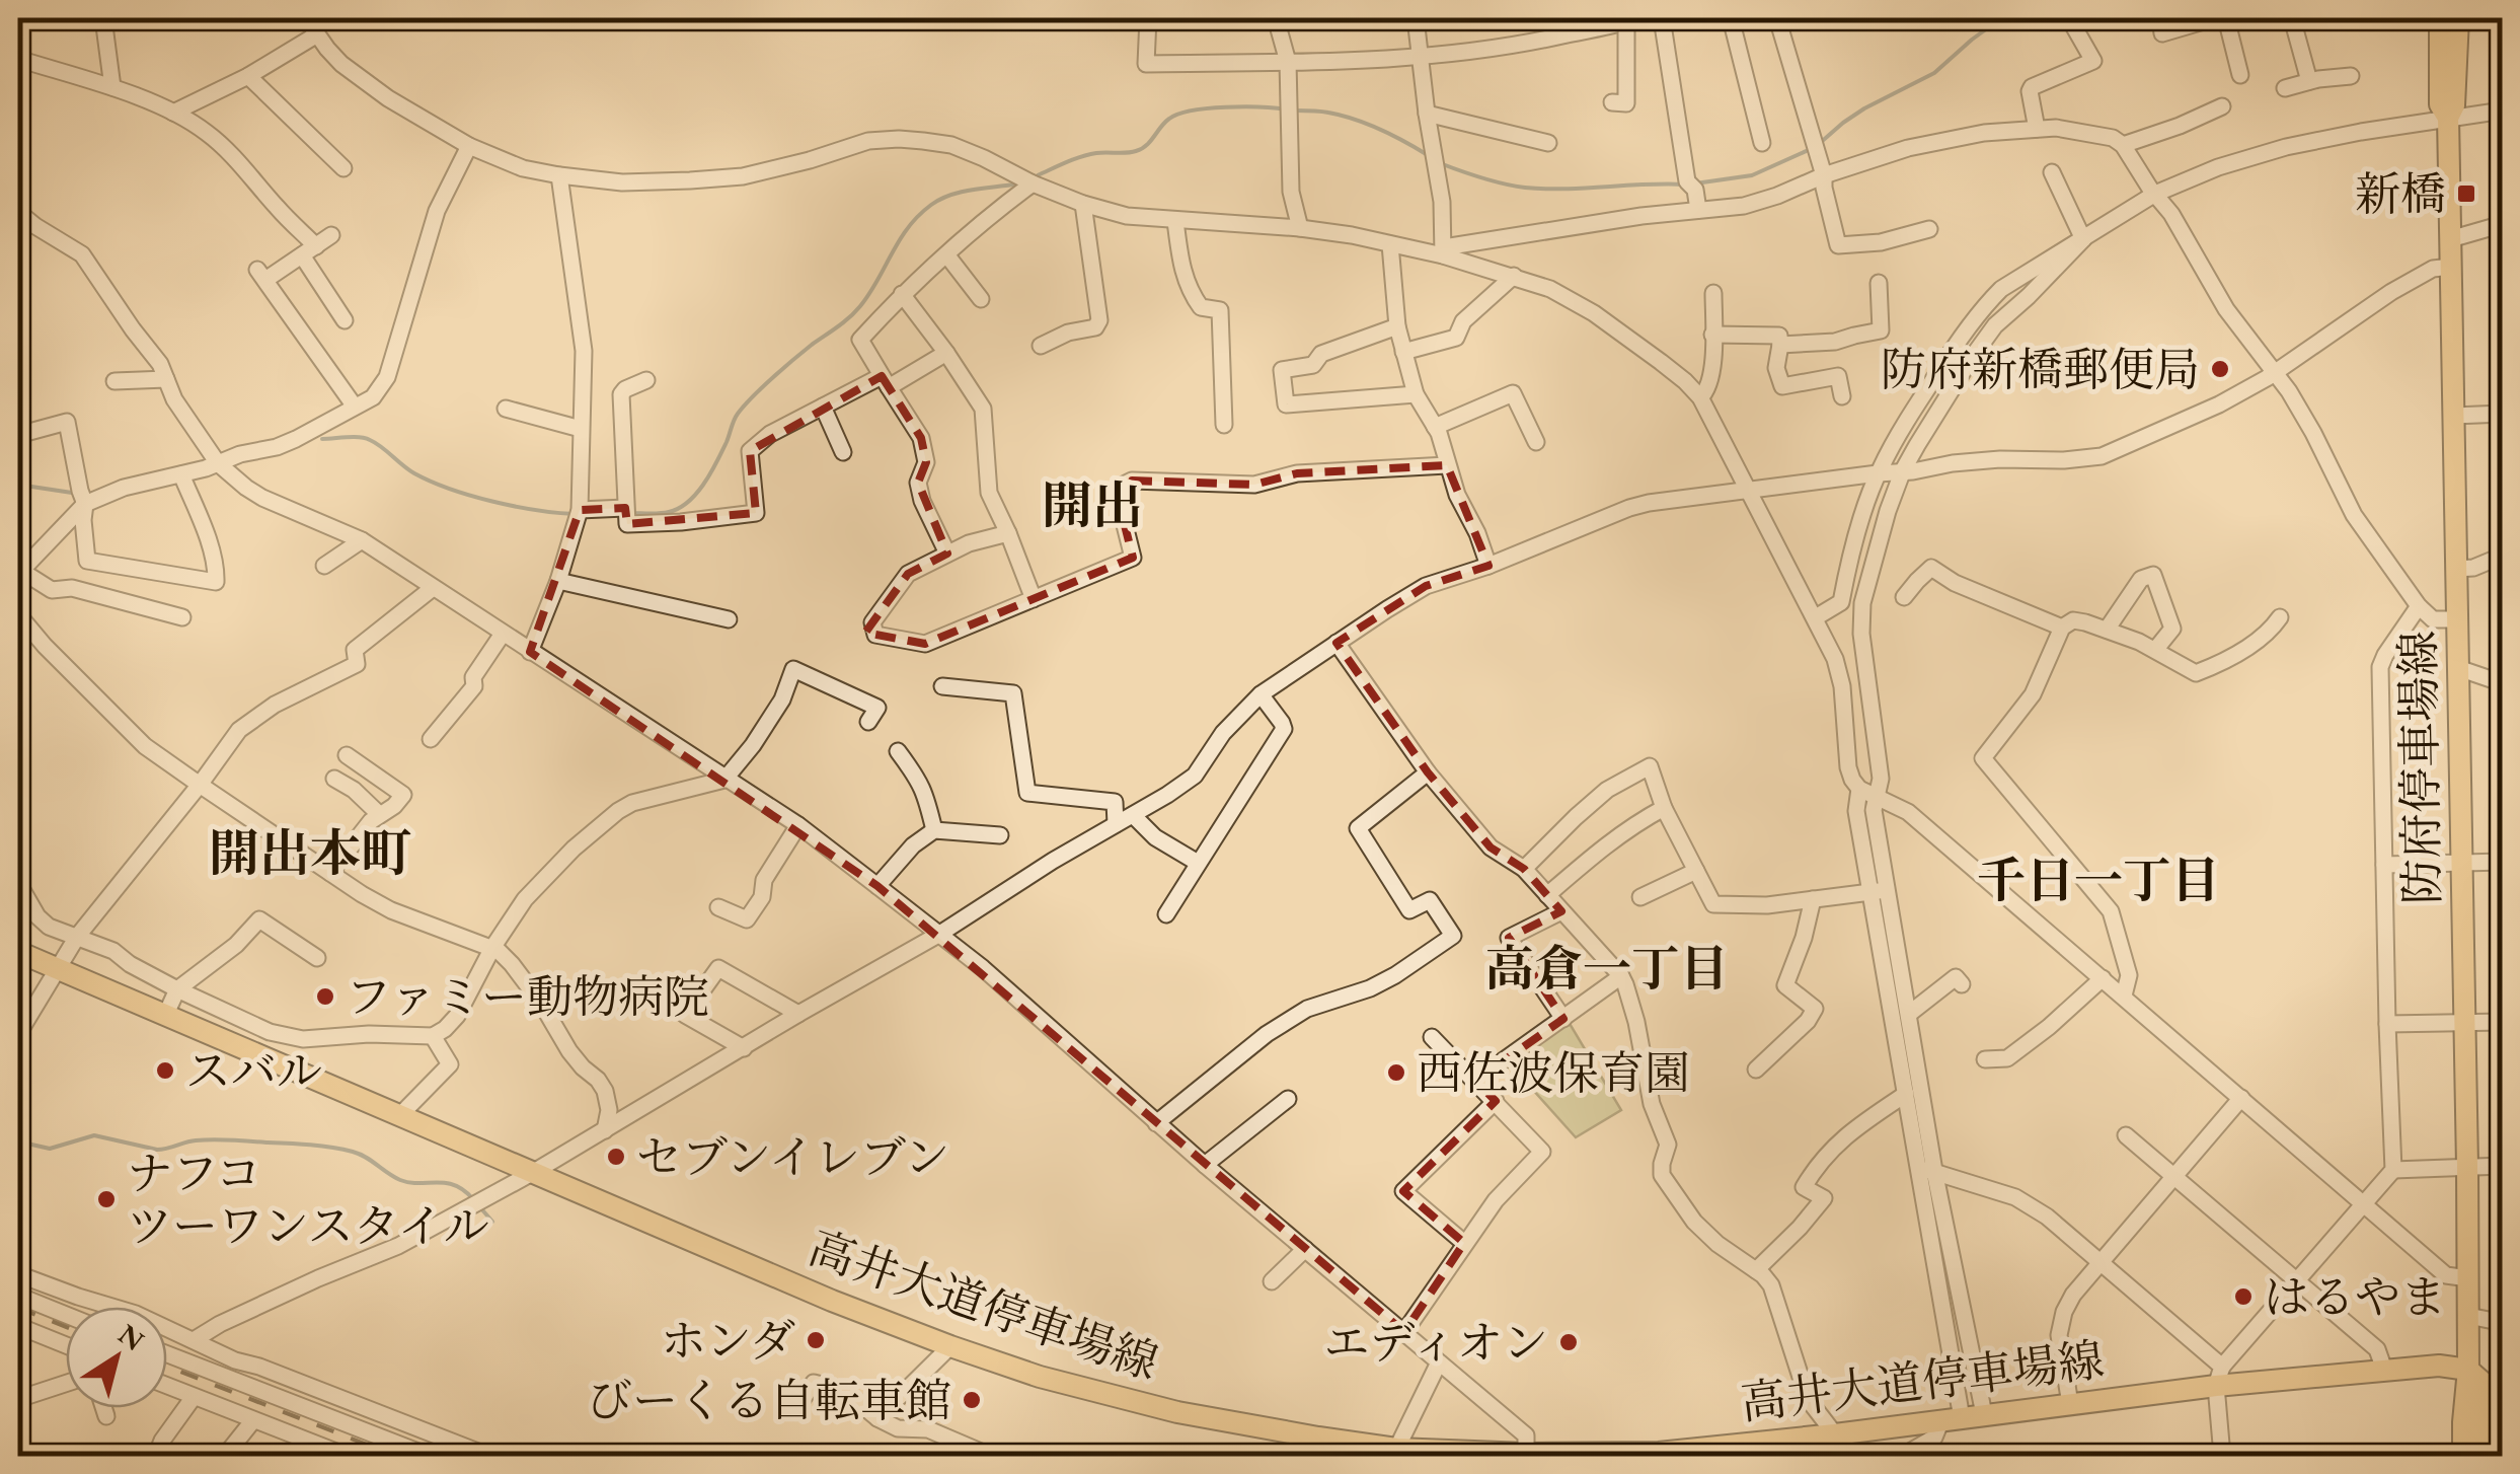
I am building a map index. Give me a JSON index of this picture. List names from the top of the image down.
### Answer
{
  "streets": {
    "main road": ["防府停車場線", "高井大道停車場線"]
  },
  "crossings": [
    ["防府停車場線", "高井大道停車場線"]
  ],
  "districts": [
    "開出",
    "開出本町",
    "千日一丁目",
    "高倉一丁目"
  ],
  "places": {
    "transit": ["新橋"],
    "other": [
      "防府新橋郵便局",
      "ファミー動物病院",
      "スバル",
      "西佐波保育園",
      "セブンイレブン",
      "ナフコ ツーワンスタイル",
      "はるやま",
      "ホンダ",
      "エディオン",
      "びーくる自転車館"
    ]
  },
  "north": "top right"
}
